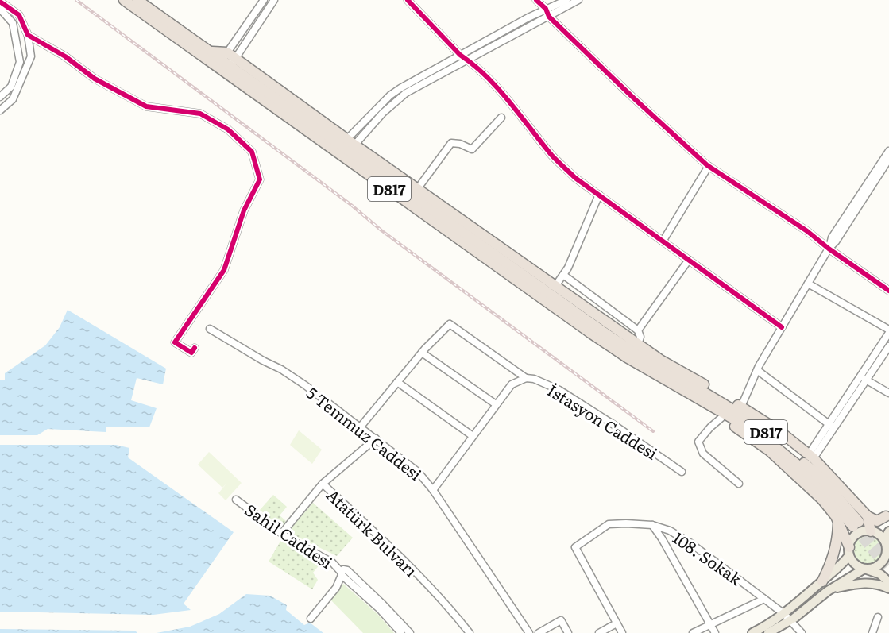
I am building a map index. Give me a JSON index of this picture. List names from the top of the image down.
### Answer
{
  "streets": {
    "highway": ["D817"],
    "street": [
      "İstasyon Caddesi",
      "5 Temmuz Caddesi",
      "Atatürk Bulvarı",
      "Sahil Caddesi",
      "108. Sokak"
    ]
  },
  "crossings": [
    ["5 Temmuz Caddesi", "Atatürk Bulvarı"]
  ]
}
